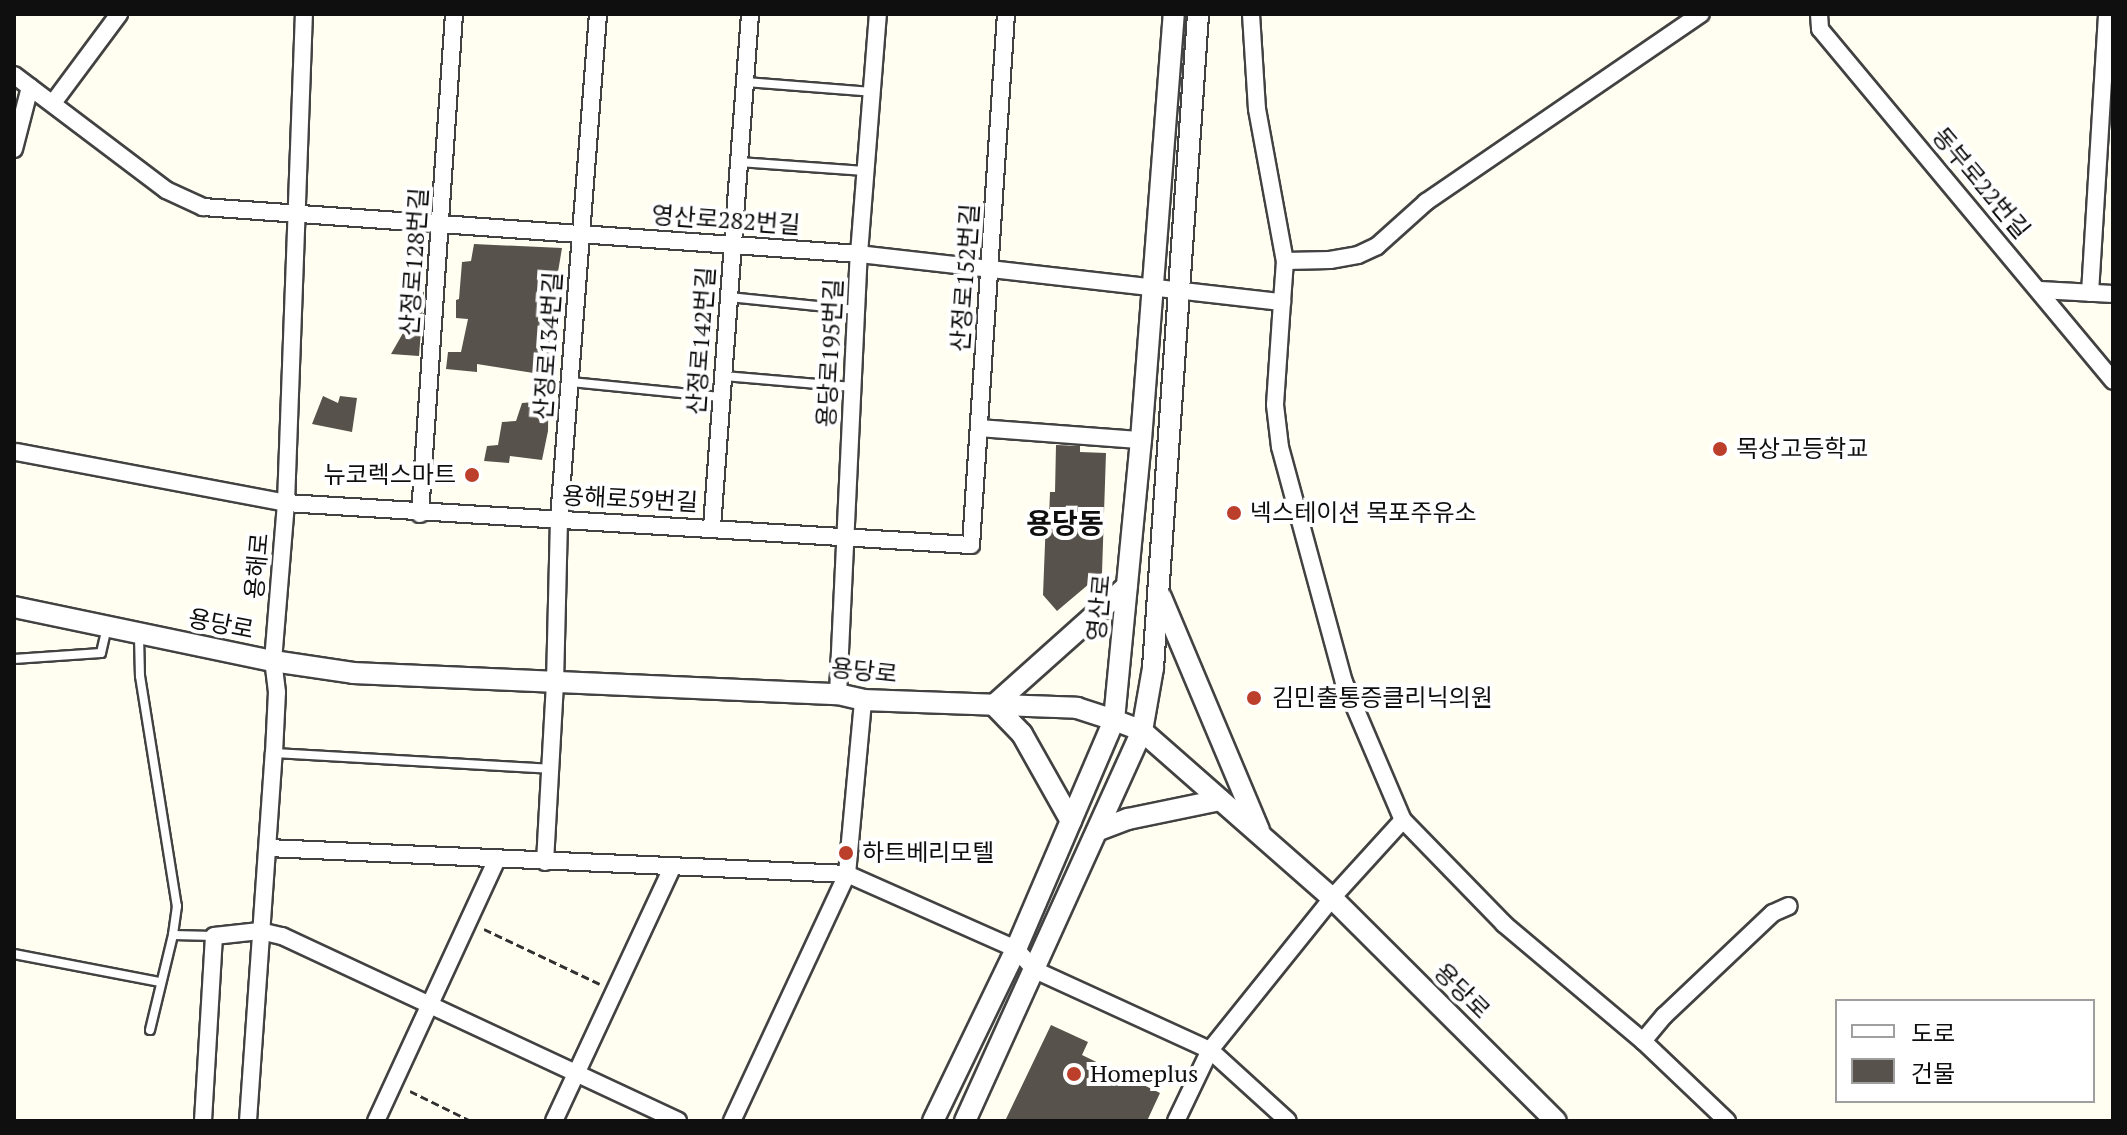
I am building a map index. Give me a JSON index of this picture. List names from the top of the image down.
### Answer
{
  "streets": {
    "street": [
      "동부로22번길",
      "영산로282번길",
      "산정로128번길",
      "산정로152번길",
      "산정로142번길",
      "산정로134번길",
      "용당로195번길",
      "용해로59번길",
      "용해로",
      "영산로",
      "용당로"
    ]
  },
  "crossings": [
    ["영산로282번길", "산정로128번길"],
    ["영산로282번길", "산정로152번길"],
    ["영산로282번길", "산정로142번길"],
    ["영산로282번길", "산정로134번길"],
    ["영산로282번길", "용당로195번길"],
    ["영산로282번길", "용해로"],
    ["영산로282번길", "영산로"],
    ["산정로128번길", "용해로59번길"],
    ["산정로152번길", "용해로59번길"],
    ["산정로142번길", "용해로59번길"],
    ["산정로134번길", "용해로59번길"],
    ["산정로134번길", "용당로"],
    ["용당로195번길", "용해로59번길"],
    ["용당로195번길", "용당로"],
    ["용해로59번길", "용해로"],
    ["용해로", "용당로"],
    ["영산로", "용당로"]
  ],
  "districts": ["용당동"],
  "places": [
    "목상고등학교",
    "뉴코렉스마트",
    "넥스테이션 목포주유소",
    "김민출통증클리닉의원",
    "하트베리모텔",
    "Homeplus"
  ],
  "legend": ["도로", "건물"]
}
